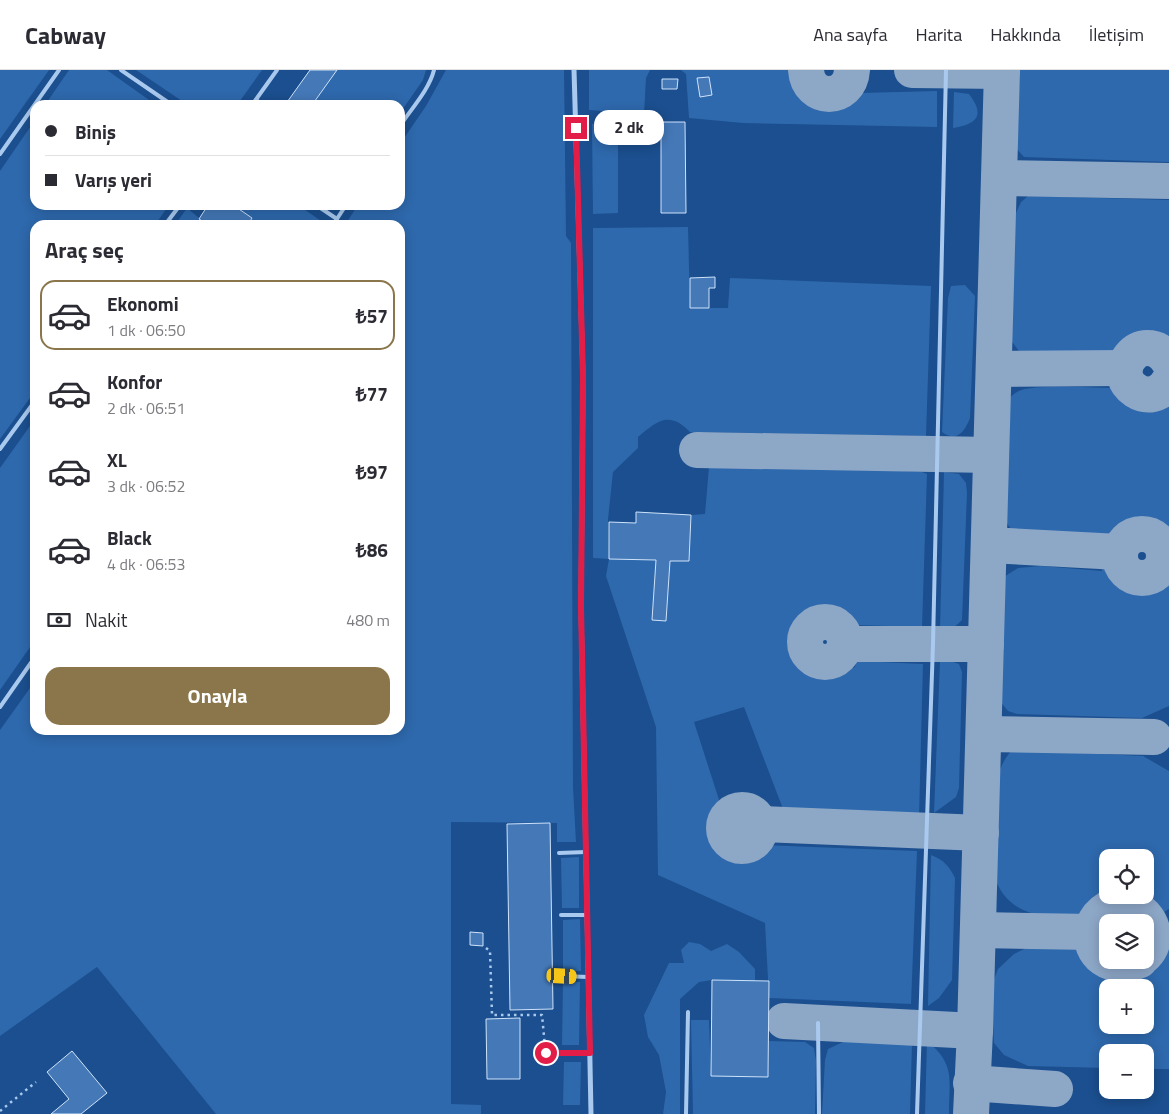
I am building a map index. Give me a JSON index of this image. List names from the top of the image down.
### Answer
{
  "page": {
    "header": "Cabway",
    "nav": [
      "Ana sayfa",
      "Harita",
      "Hakkında",
      "İletişim"
    ],
    "banner": ["Biniş", "Varış yeri"],
    "bubble": "2 dk",
    "heading": "Araç seç",
    "list": [
      {
        "name": "Ekonomi",
        "note": "1 dk · 06:50",
        "value": "₺57"
      },
      {
        "name": "Konfor",
        "note": "2 dk · 06:51",
        "value": "₺77"
      },
      {
        "name": "XL",
        "note": "3 dk · 06:52",
        "value": "₺97"
      },
      {
        "name": "Black",
        "note": "4 dk · 06:53",
        "value": "₺86"
      }
    ],
    "pay": ["Nakit", "480 m"],
    "buttons": "Onayla",
    "map_buttons": ["+", "−"]
  }
}
